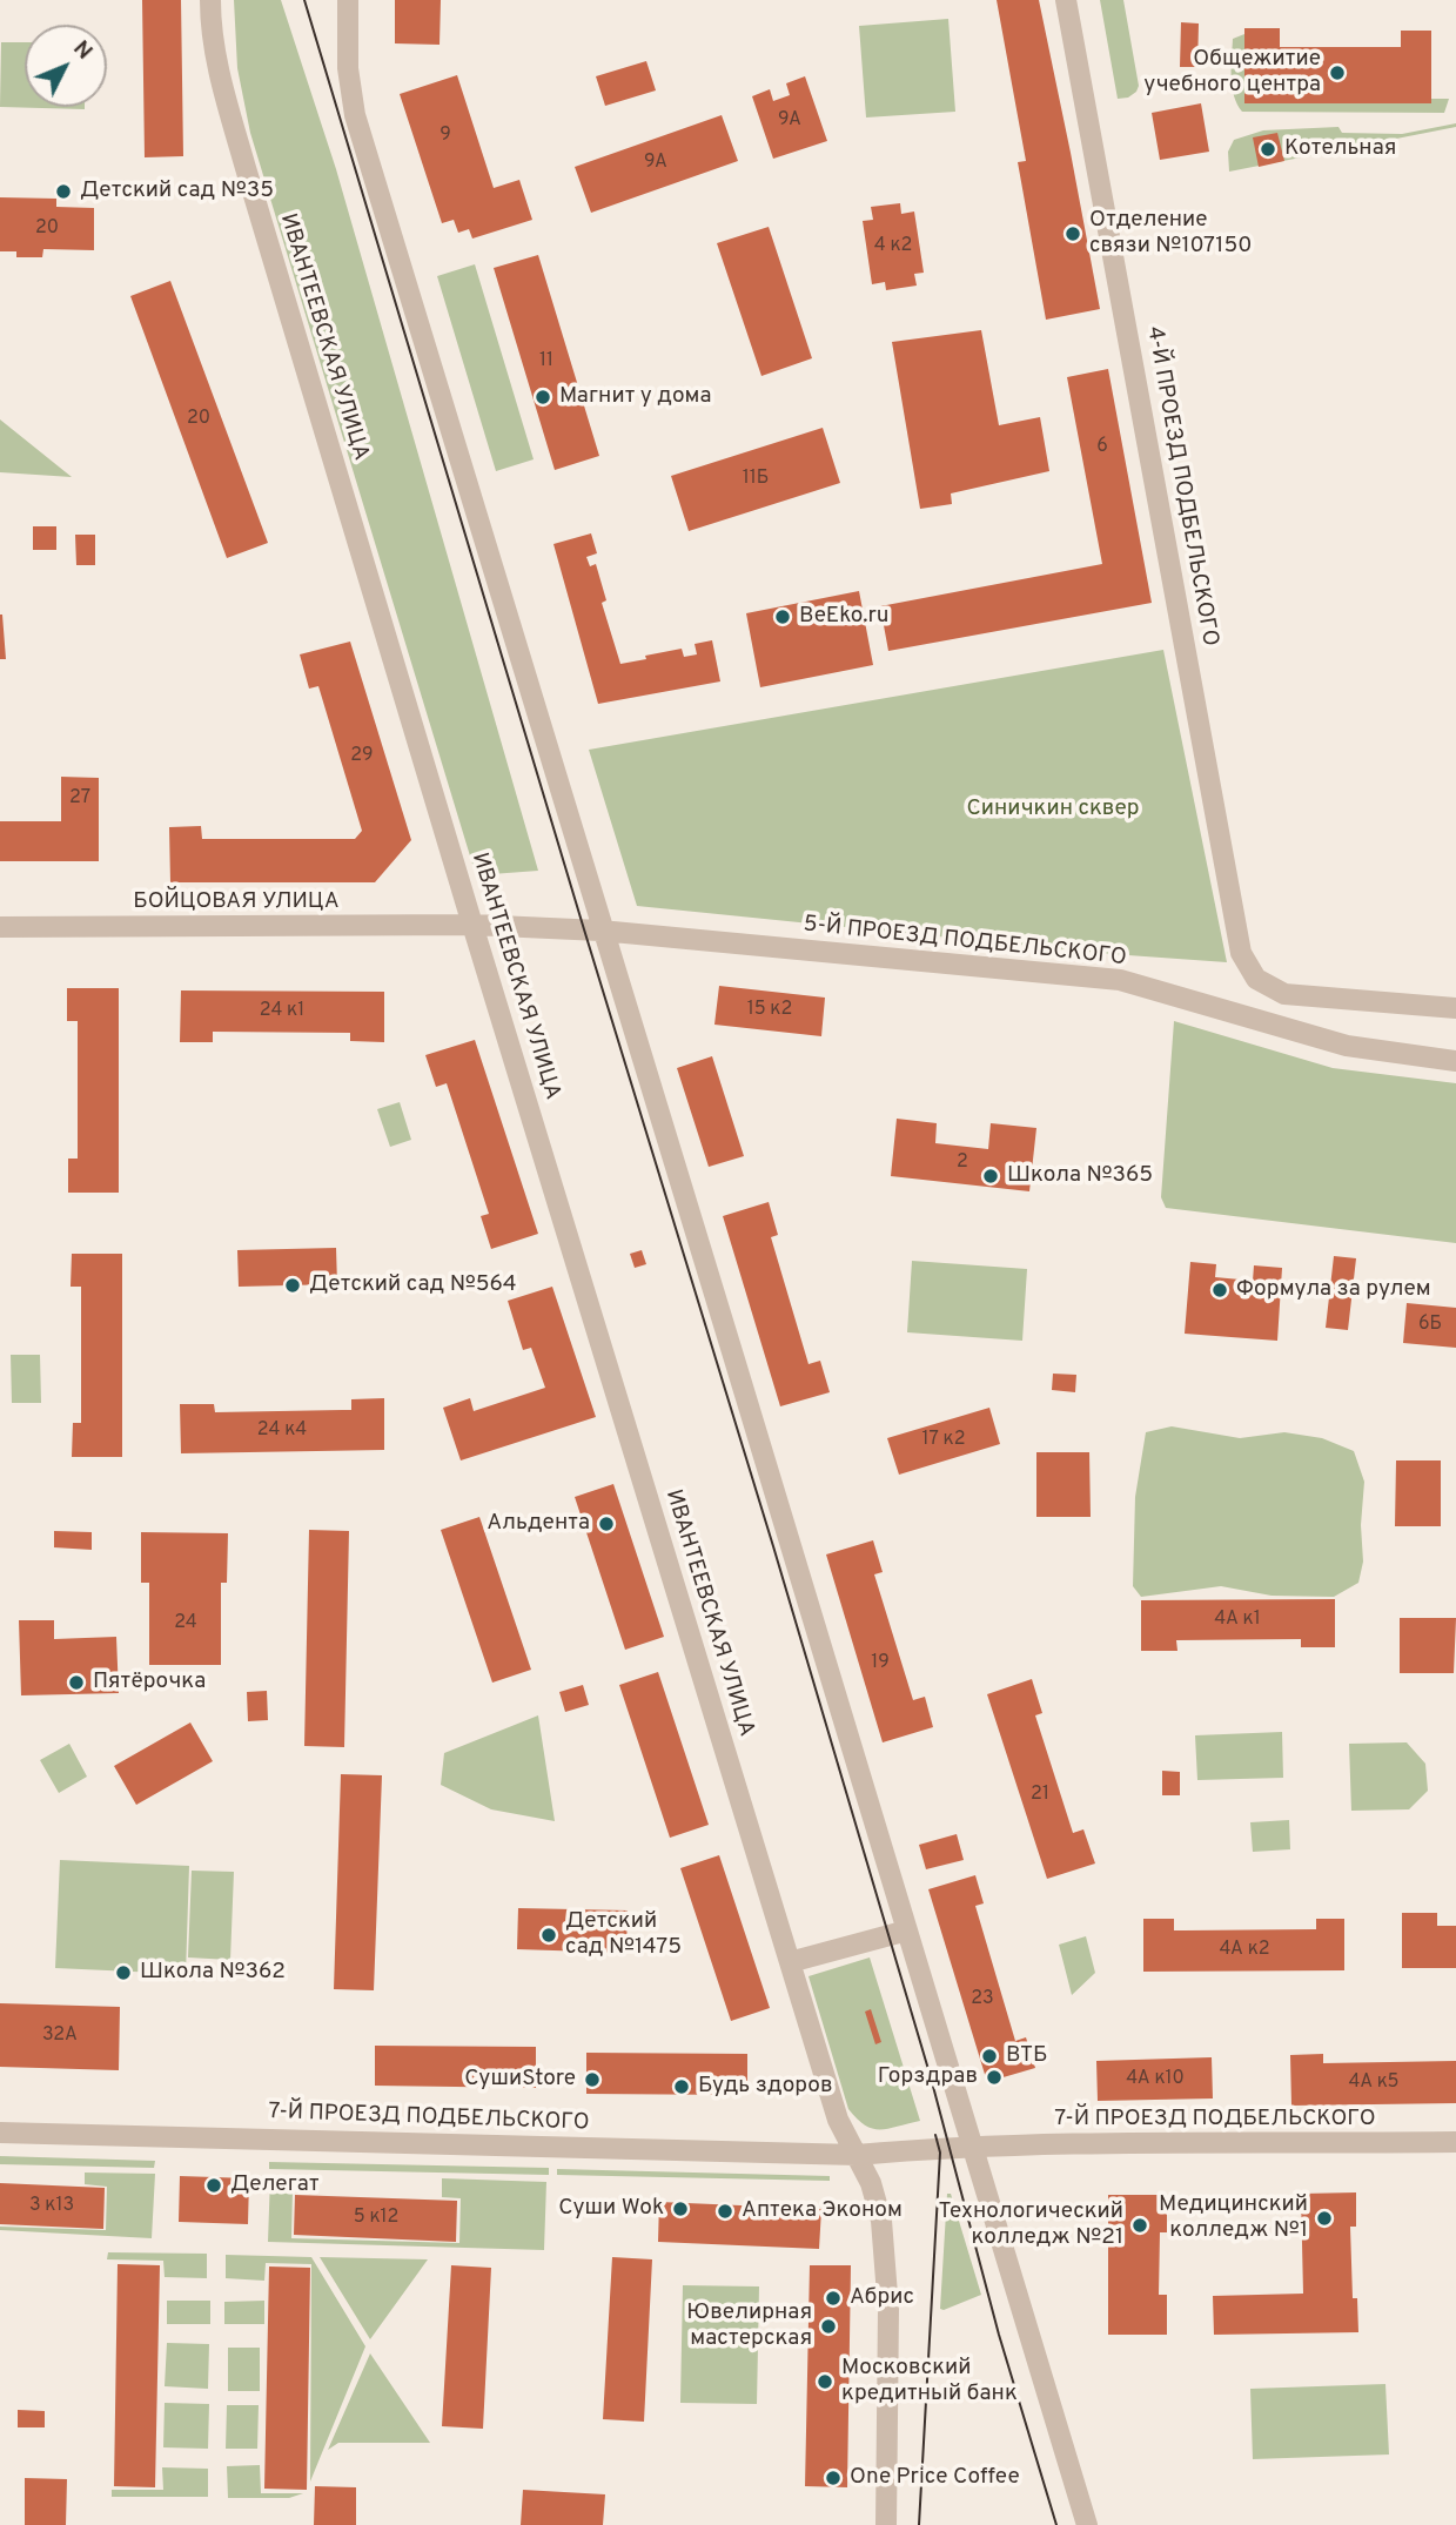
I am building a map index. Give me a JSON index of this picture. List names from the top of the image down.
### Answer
{
  "streets": {
    "street": [
      "ИВАНТЕЕВСКАЯ УЛИЦА",
      "4-Й ПРОЕЗД ПОДБЕЛЬСКОГО",
      "БОЙЦОВАЯ УЛИЦА",
      "5-Й ПРОЕЗД ПОДБЕЛЬСКОГО",
      "7-Й ПРОЕЗД ПОДБЕЛЬСКОГО"
    ]
  },
  "crossings": [
    ["ИВАНТЕЕВСКАЯ УЛИЦА", "БОЙЦОВАЯ УЛИЦА"],
    ["ИВАНТЕЕВСКАЯ УЛИЦА", "7-Й ПРОЕЗД ПОДБЕЛЬСКОГО"],
    ["БОЙЦОВАЯ УЛИЦА", "5-Й ПРОЕЗД ПОДБЕЛЬСКОГО"]
  ],
  "parks": ["Синичкин сквер"],
  "places": [
    "Общежитие учебного центра",
    "Котельная",
    "Детский сад №35",
    "Отделение связи №107150",
    "Магнит у дома",
    "BeEko.ru",
    "Школа №365",
    "Детский сад №564",
    "Формула за рулем",
    "Альдента",
    "Пятёрочка",
    "Детский сад №1475",
    "Школа №362",
    "ВТБ",
    "Горздрав",
    "СушиStore",
    "Будь здоров",
    "Делегат",
    "Суши Wok",
    "Аптека Эконом",
    "Медицинский колледж №1",
    "Технологический колледж №21",
    "Абрис",
    "Ювелирная мастерская",
    "Московский кредитный банк",
    "One Price Coffee"
  ],
  "house_numbers": [
    "9А",
    "9",
    "9А",
    "20",
    "4 к2",
    "11",
    "20",
    "6",
    "11Б",
    "29",
    "27",
    "15 к2",
    "24 к1",
    "2",
    "6Б",
    "24 к4",
    "17 к2",
    "4А к1",
    "24",
    "19",
    "21",
    "4А к2",
    "23",
    "32А",
    "4А к10",
    "4А к5",
    "3 к13",
    "5 к12"
  ],
  "north": "top right"
}
